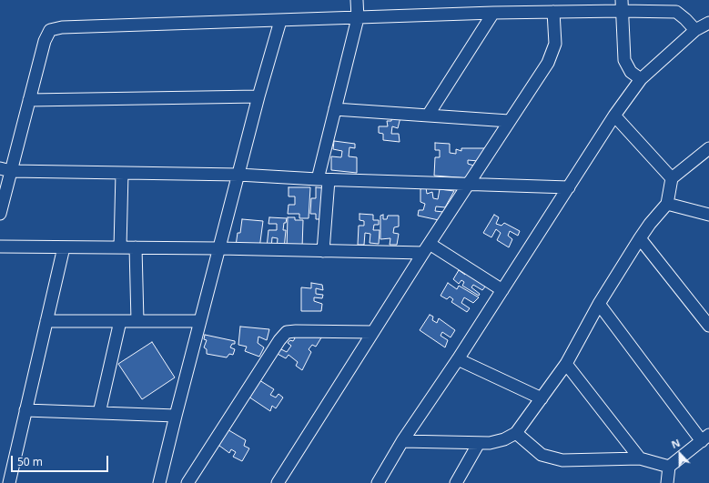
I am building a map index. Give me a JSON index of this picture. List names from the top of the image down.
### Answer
{
  "scale_bar": "50 m",
  "north": "top"
}
